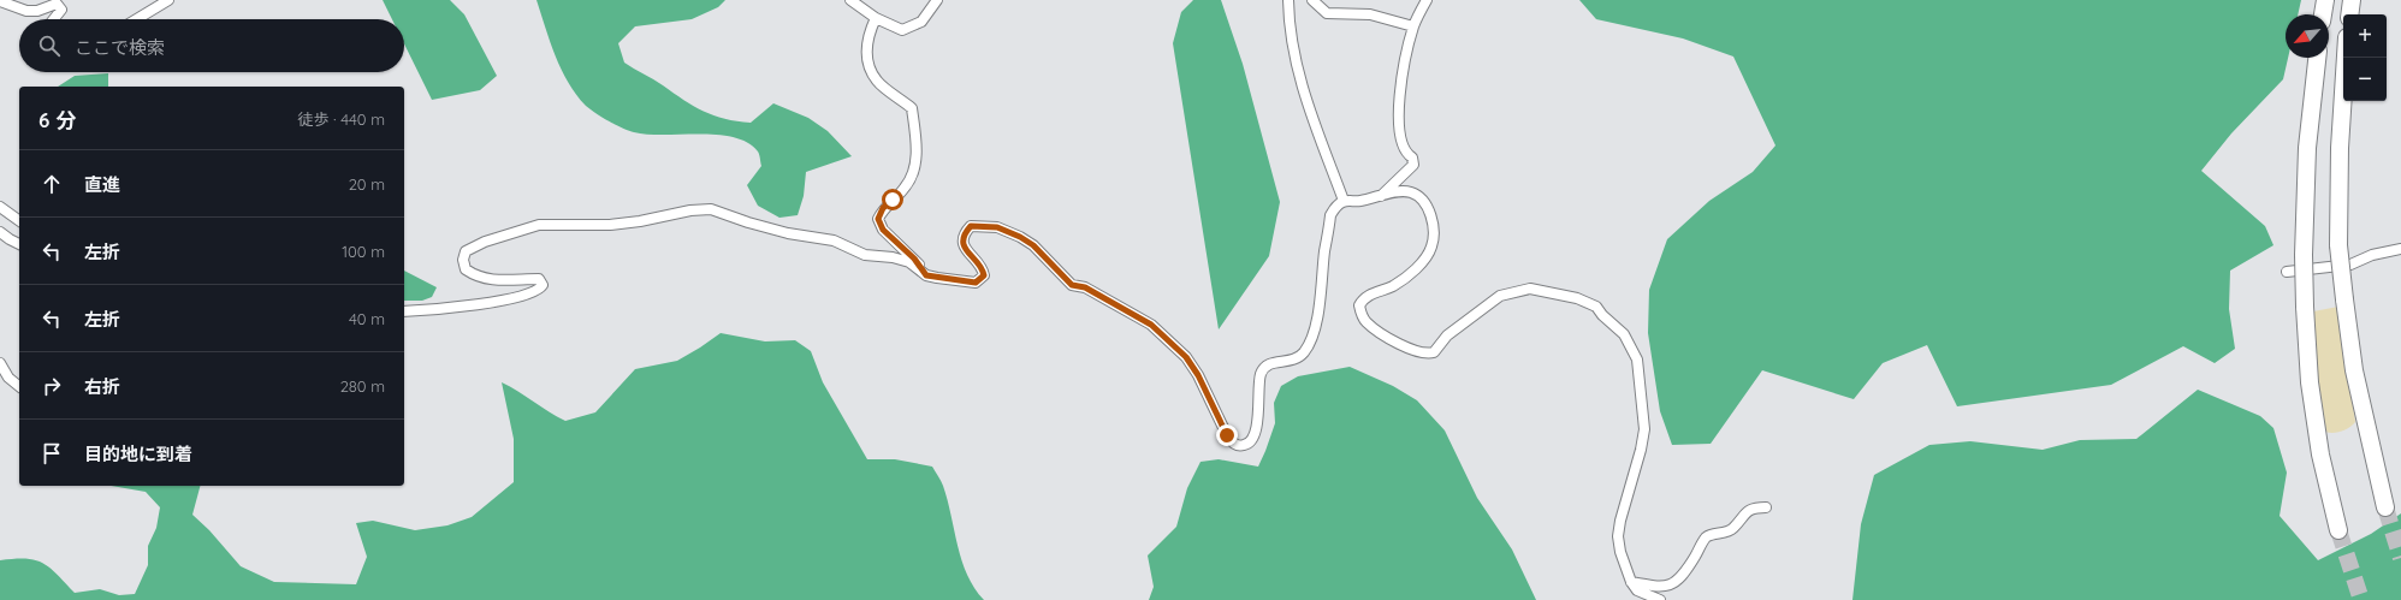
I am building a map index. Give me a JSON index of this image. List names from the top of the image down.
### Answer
{
  "north": "bottom left",
  "page": {
    "map_buttons": ["+", "−"],
    "search": "ここで検索",
    "heading": ["6 分", "徒歩 · 440 m"],
    "list": [
      ["直進", "20 m"],
      ["左折", "100 m"],
      ["左折", "40 m"],
      ["右折", "280 m"],
      "目的地に到着"
    ]
  }
}
